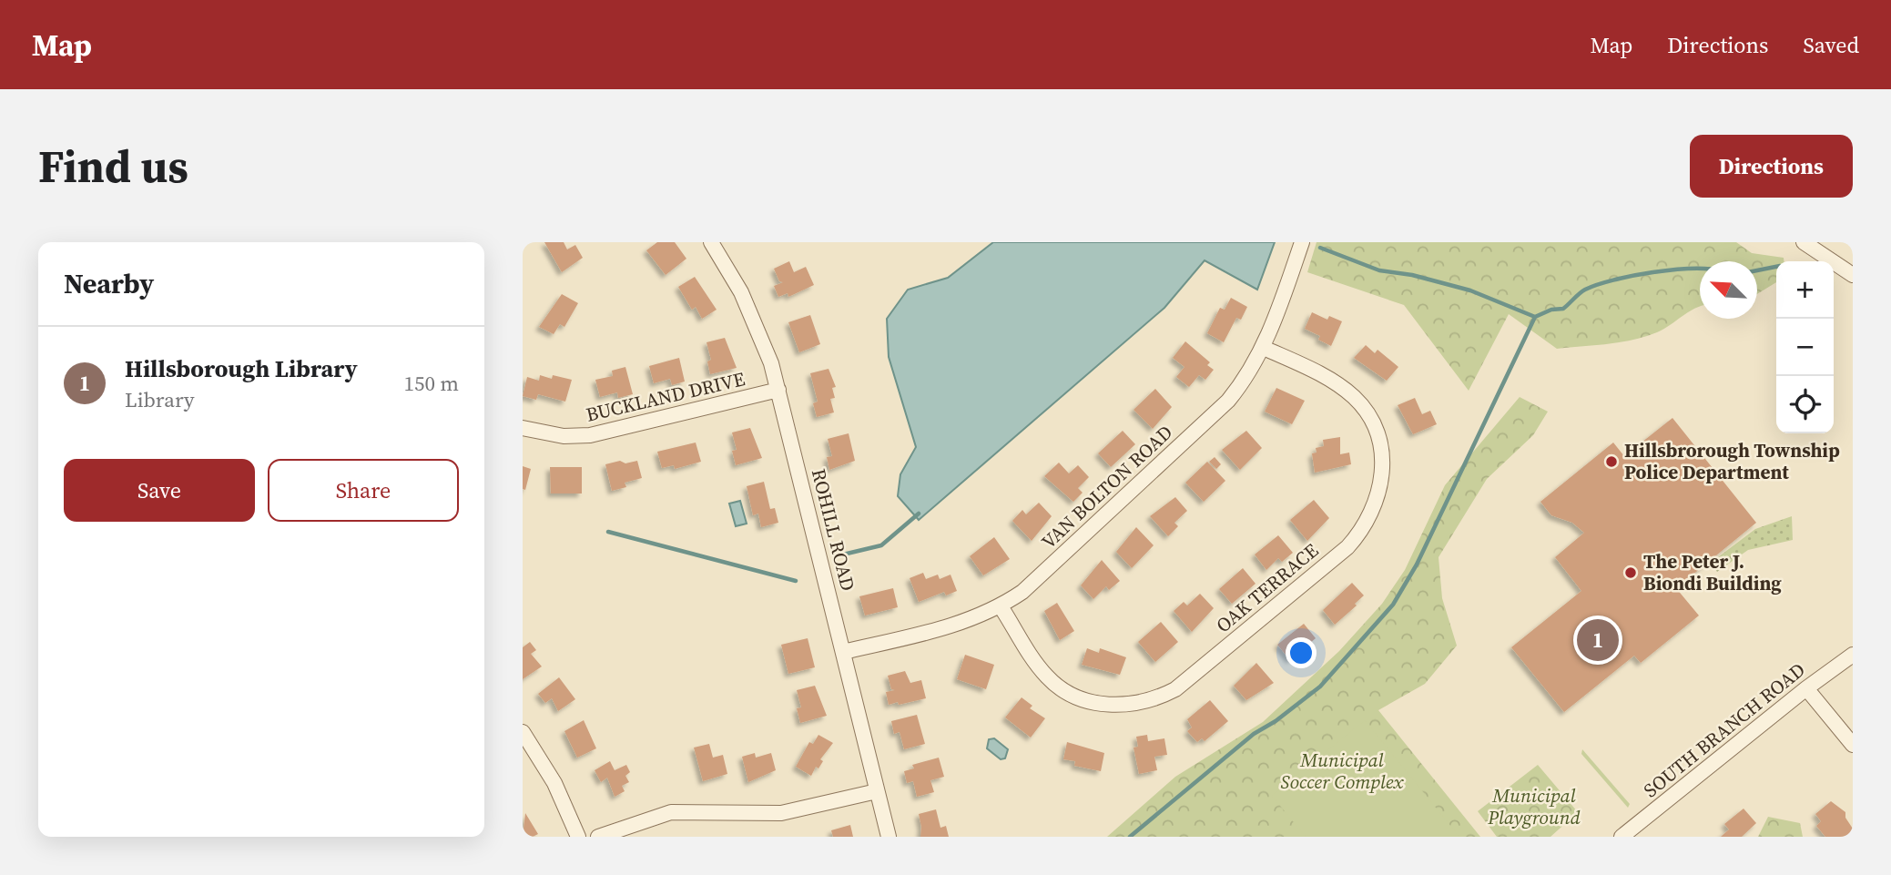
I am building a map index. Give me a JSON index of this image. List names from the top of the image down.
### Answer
{
  "streets": {
    "street": [
      "BUCKLAND DRIVE",
      "VAN BOLTON ROAD",
      "ROHILL ROAD",
      "OAK TERRACE",
      "SOUTH BRANCH ROAD"
    ]
  },
  "crossings": [
    ["BUCKLAND DRIVE", "ROHILL ROAD"],
    ["VAN BOLTON ROAD", "ROHILL ROAD"],
    ["VAN BOLTON ROAD", "OAK TERRACE"]
  ],
  "parks": ["Municipal Soccer Complex", "Municipal Playground"],
  "places": ["Hillsbrorough Township Police Department", "The Peter J. Biondi Building"],
  "north": "top left",
  "page": {
    "header": "Map",
    "nav": ["Map", "Directions", "Saved"],
    "buttons": [
      "Directions",
      ["Save", "Share"]
    ],
    "title": "Find us",
    "heading": "Nearby",
    "map_buttons": ["+", "−"],
    "list": [
      {
        "mark": "1",
        "name": "Hillsborough Library",
        "note": "Library",
        "value": "150 m"
      }
    ],
    "pins": "1"
  }
}
